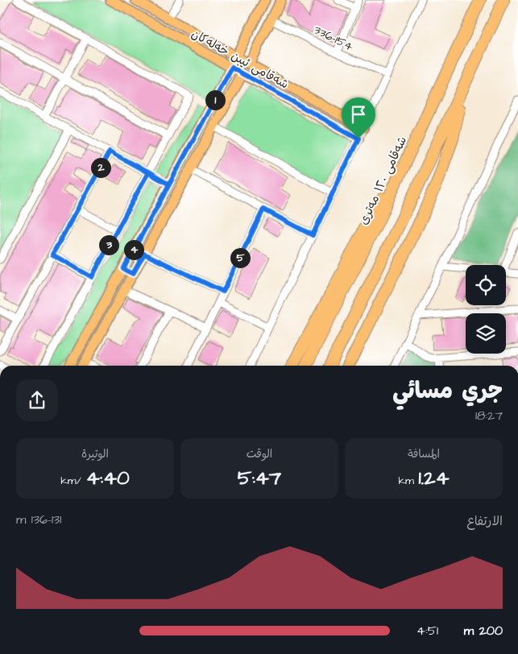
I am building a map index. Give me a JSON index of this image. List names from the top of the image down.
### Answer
{
  "streets": {
    "highway": ["شەقامی ١٢٠ مەتری"],
    "main road": ["شەقامی ئیبن خەلەکان"],
    "street": ["336-154"]
  },
  "page": {
    "pins": [
      "1",
      "2",
      "3",
      "4",
      "5"
    ],
    "heading": ["جري مسائي", "18:27"],
    "stats": [
      ["المسافة", "1.24 km"],
      ["الوقت", "5:47"],
      ["الوتيرة", "4:40 /km"]
    ],
    "chart": ["الارتفاع", "131–136 m"],
    "list": [
      {
        "name": "200 m",
        "note": "4:51"
      }
    ]
  }
}
